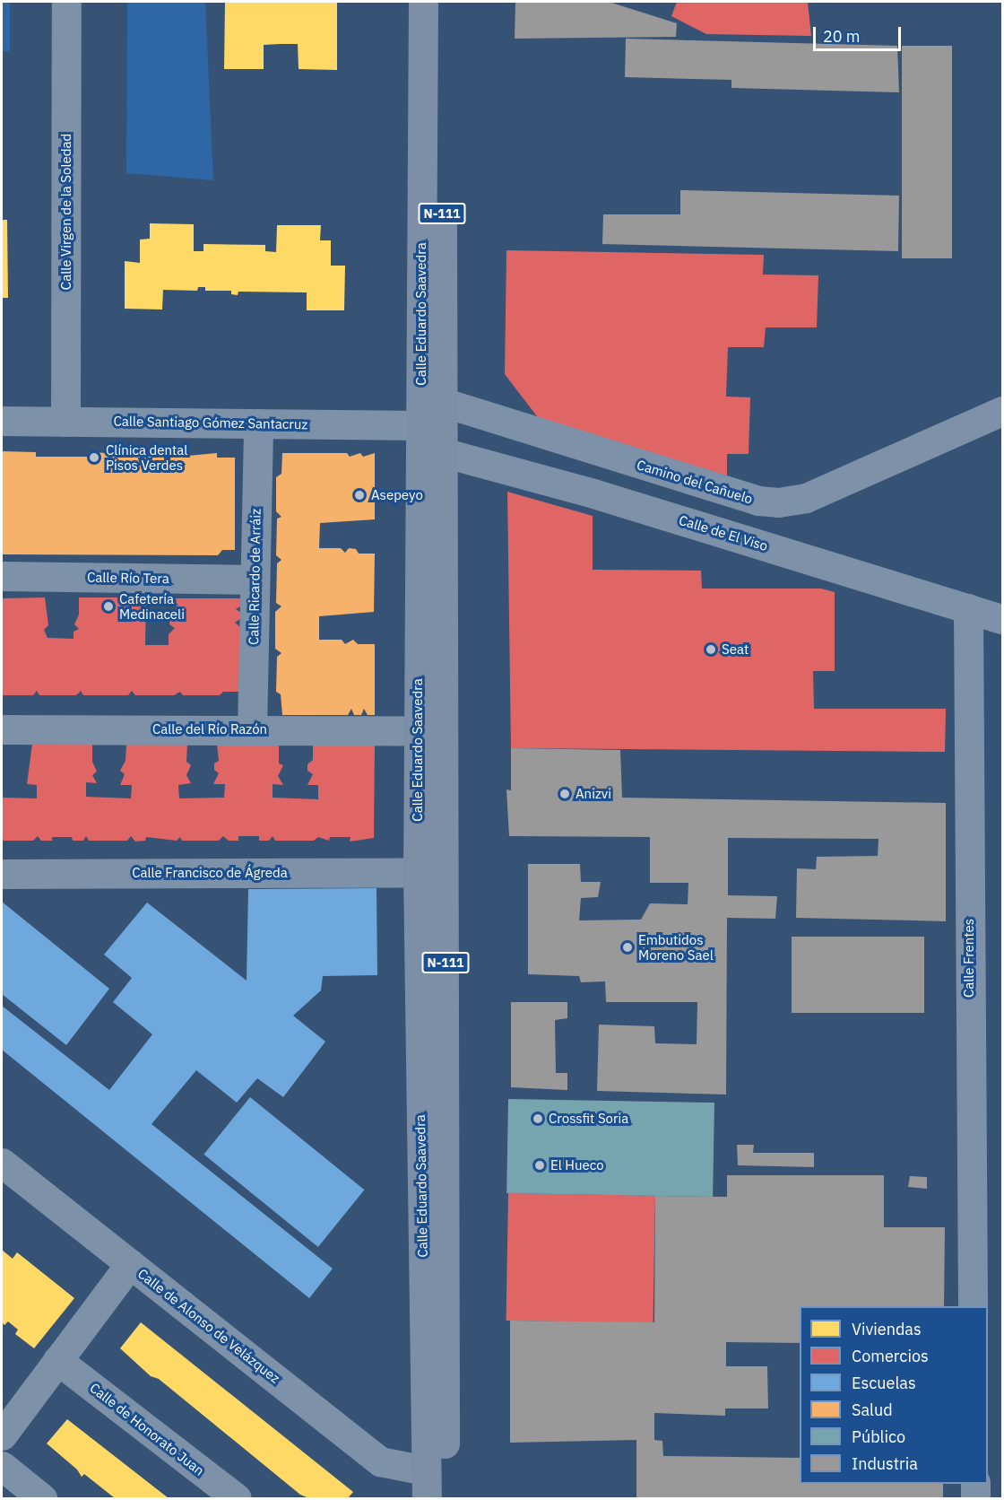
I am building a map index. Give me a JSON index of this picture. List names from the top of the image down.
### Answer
{
  "streets": {
    "main road": ["N-111", "Calle Eduardo Saavedra"],
    "street": [
      "Calle Virgen de la Soledad",
      "Calle Santiago Gómez Santacruz",
      "Camino del Cañuelo",
      "Calle de El Viso",
      "Calle Ricardo de Arráiz",
      "Calle Río Tera",
      "Calle del Río Razón",
      "Calle Francisco de Ágreda",
      "Calle Frentes",
      "Calle de Alonso de Velázquez",
      "Calle de Honorato Juan"
    ]
  },
  "crossings": [
    ["Calle Virgen de la Soledad", "Calle Santiago Gómez Santacruz"],
    ["Calle Eduardo Saavedra", "Calle Santiago Gómez Santacruz"],
    ["Calle Eduardo Saavedra", "Camino del Cañuelo"],
    ["Calle Eduardo Saavedra", "Calle de El Viso"],
    ["Calle Eduardo Saavedra", "Calle del Río Razón"],
    ["Calle Eduardo Saavedra", "Calle Francisco de Ágreda"],
    ["Calle Eduardo Saavedra", "Calle de Alonso de Velázquez"],
    ["Calle Santiago Gómez Santacruz", "Calle Ricardo de Arráiz"],
    ["Calle de El Viso", "Calle Frentes"],
    ["Calle Ricardo de Arráiz", "Calle Río Tera"],
    ["Calle Ricardo de Arráiz", "Calle del Río Razón"]
  ],
  "places": [
    "Clínica dental Pisos Verdes",
    "Asepeyo",
    "Cafetería Medinaceli",
    "Seat",
    "Anizvi",
    "Embutidos Moreno Sael",
    "Crossfit Soria",
    "El Hueco"
  ],
  "legend": [
    "Viviendas",
    "Comercios",
    "Escuelas",
    "Salud",
    "Público",
    "Industria"
  ],
  "scale_bar": "20 m"
}
